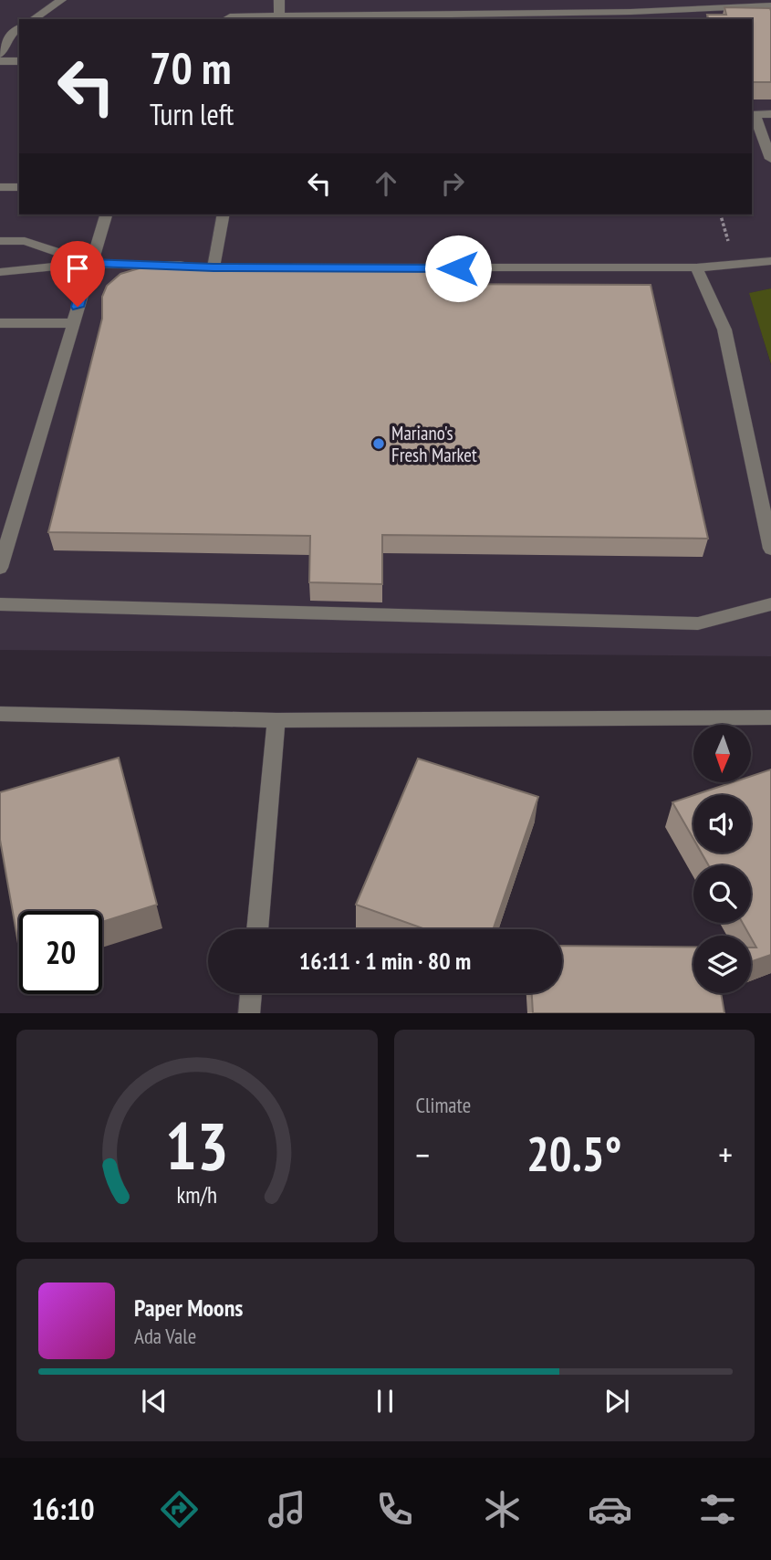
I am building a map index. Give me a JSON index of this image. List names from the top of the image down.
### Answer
{
  "places": ["Mariano's Fresh Market"],
  "north": "bottom",
  "page": {
    "turn": ["70 m", "Turn left"],
    "limit": "20",
    "trip": "16:11 · 1 min · 80 m",
    "tile": "Climate",
    "heat": ["−", "20.5°", "+"],
    "song": ["Paper Moons", "Ada Vale"],
    "tabs": "16:10",
    "gauge": ["13", "km/h"]
  }
}
